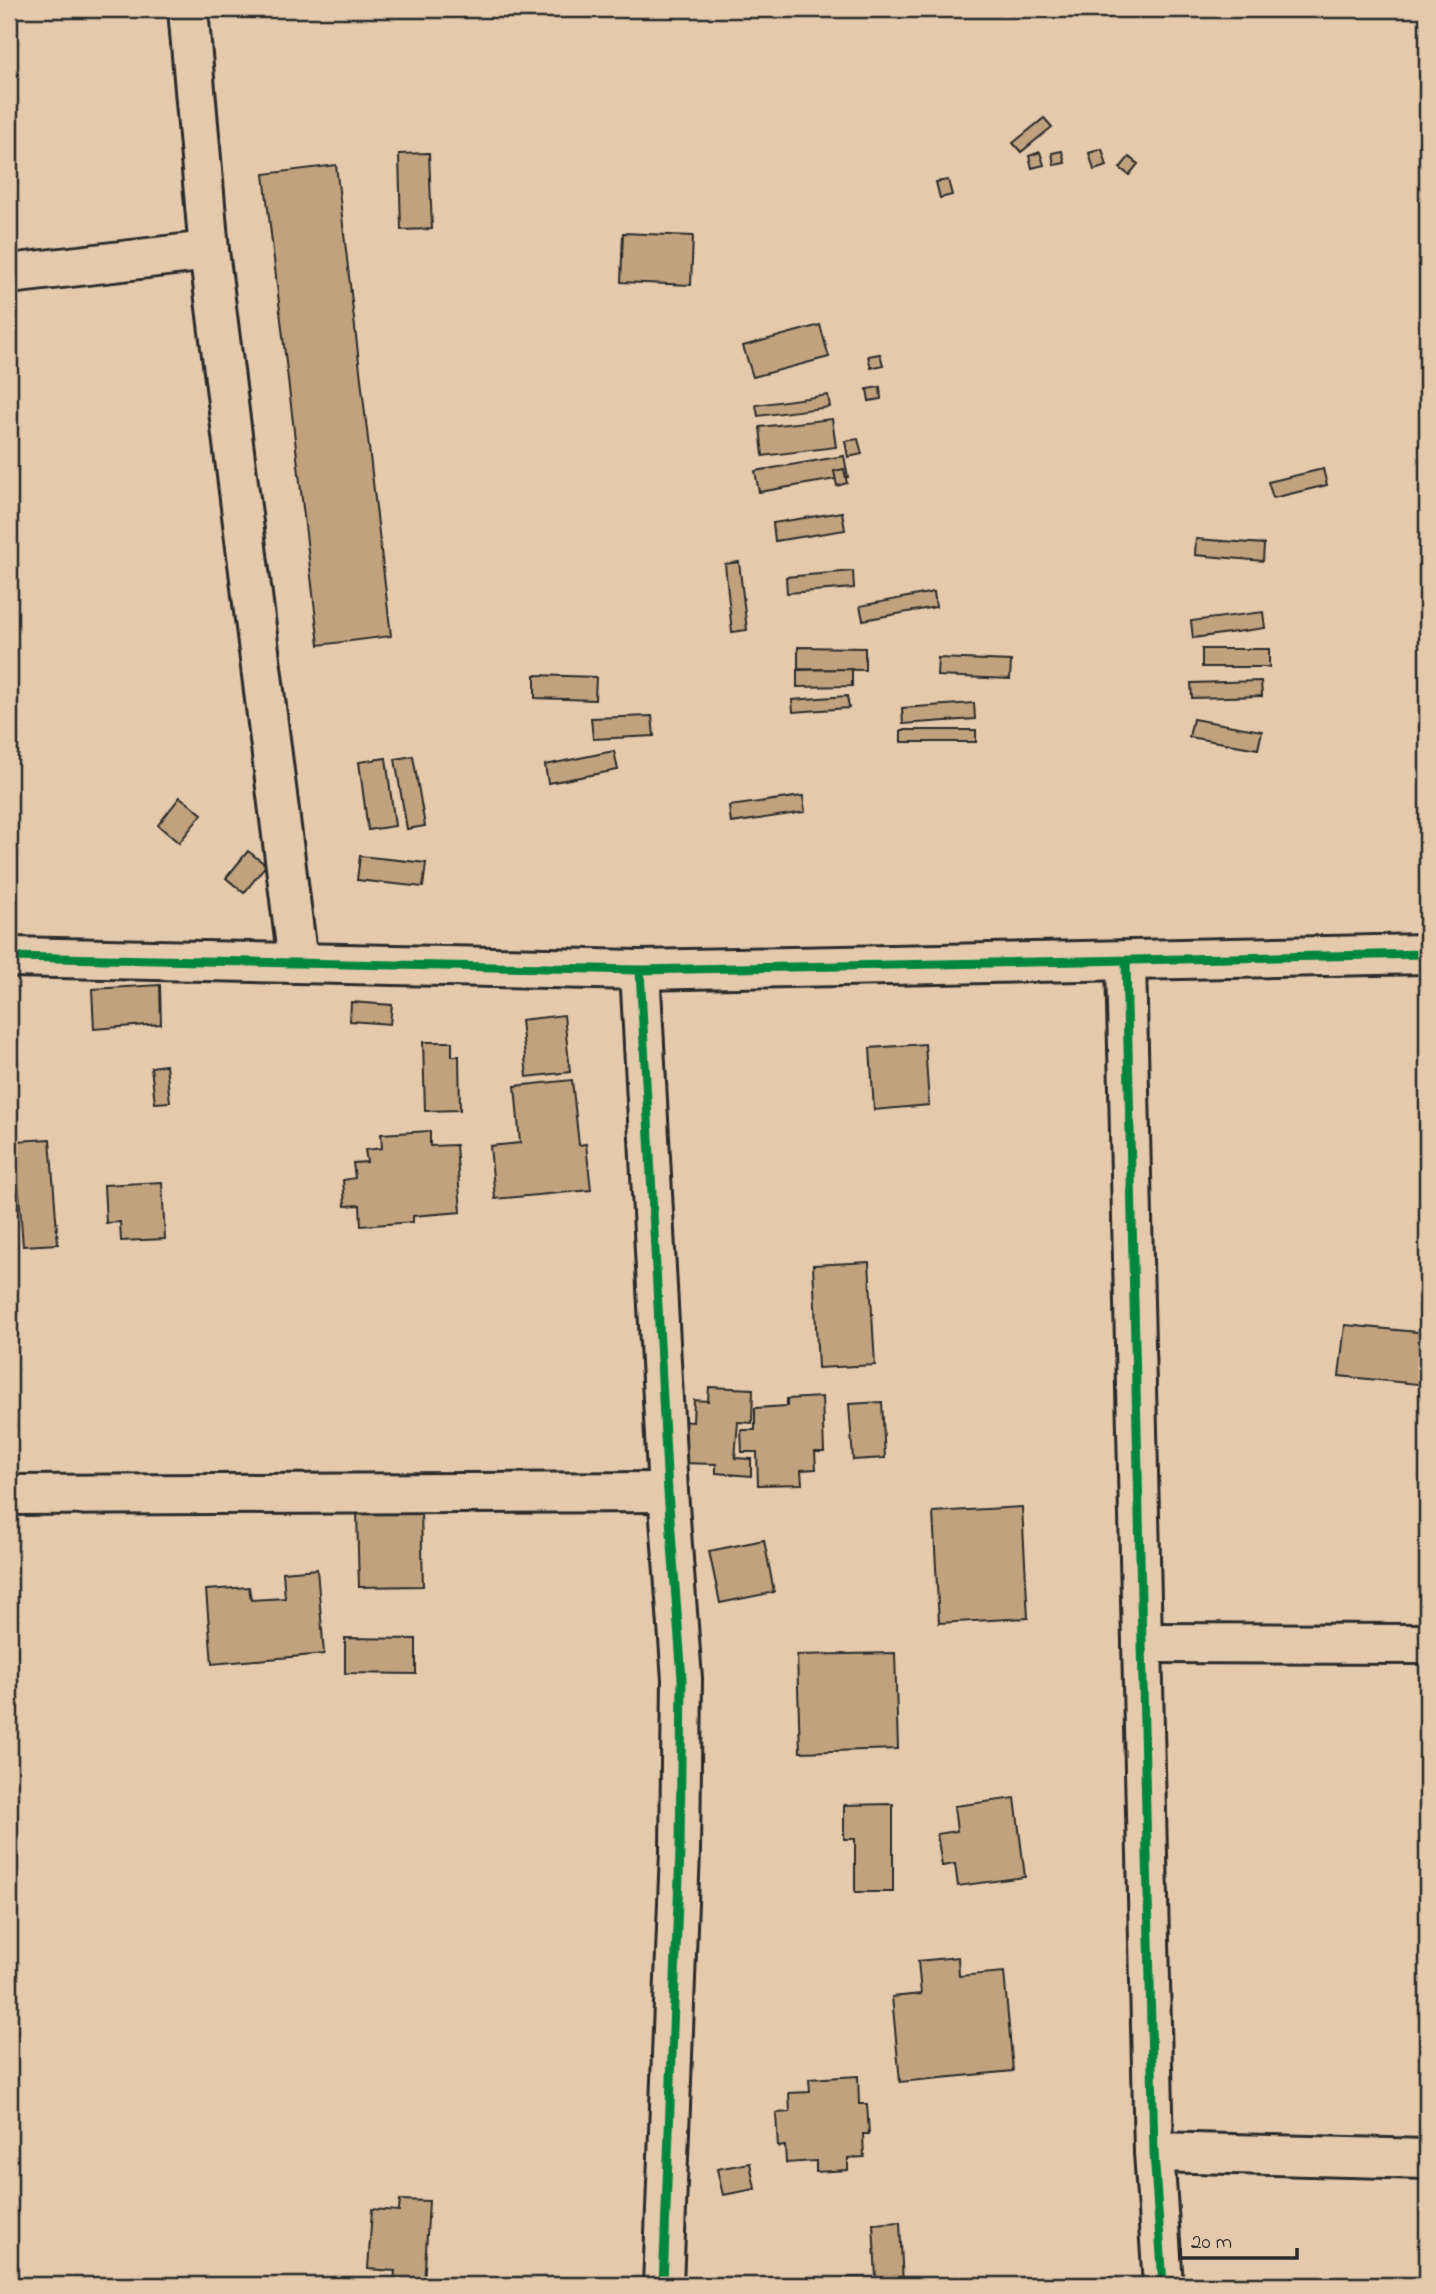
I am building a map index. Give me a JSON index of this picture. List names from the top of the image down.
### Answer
{
  "scale_bar": "20 m"
}
